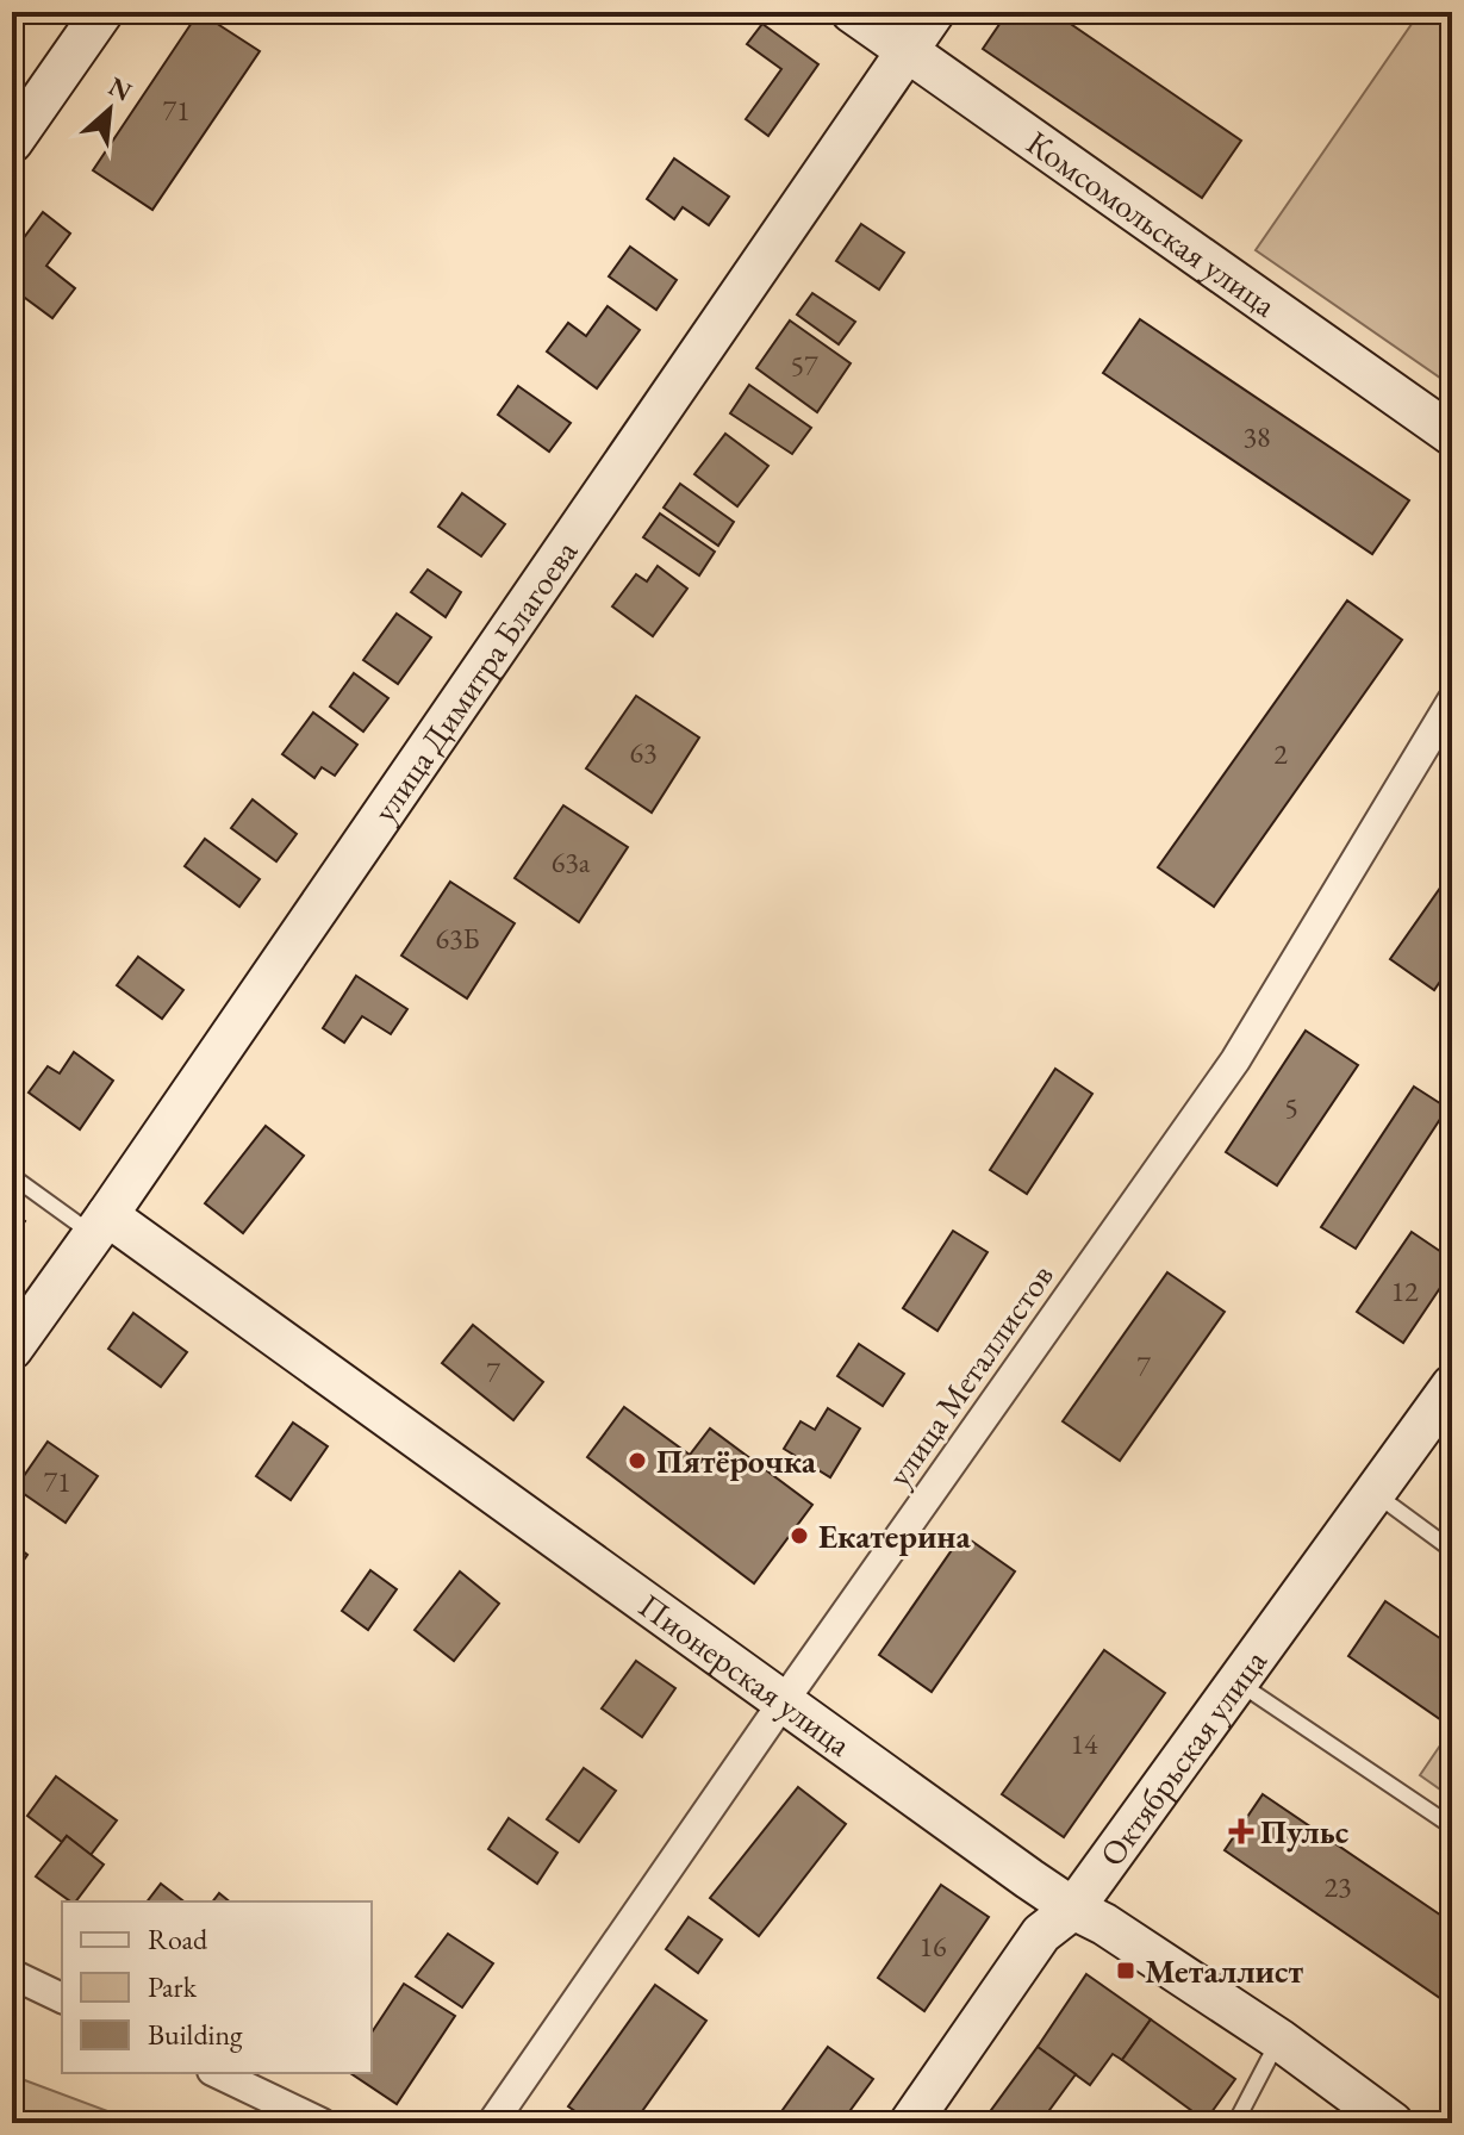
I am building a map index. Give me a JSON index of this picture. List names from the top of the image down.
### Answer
{
  "streets": {
    "street": [
      "Комсомольская улица",
      "улица Димитра Благоева",
      "улица Металлистов",
      "Пионерская улица",
      "Октябрьская улица"
    ]
  },
  "crossings": [
    ["Комсомольская улица", "улица Димитра Благоева"],
    ["улица Димитра Благоева", "Пионерская улица"],
    ["улица Металлистов", "Пионерская улица"],
    ["Пионерская улица", "Октябрьская улица"]
  ],
  "places": {
    "other": ["Пятёрочка", "Екатерина"],
    "health": ["Пульс"],
    "transit": ["Металлист"]
  },
  "house_numbers": [
    "71",
    "57",
    "38",
    "63",
    "2",
    "63а",
    "63Б",
    "5",
    "12",
    "7",
    "7",
    "71",
    "14",
    "23",
    "16"
  ],
  "legend": ["Road", "Park", "Building"],
  "north": "top right"
}
